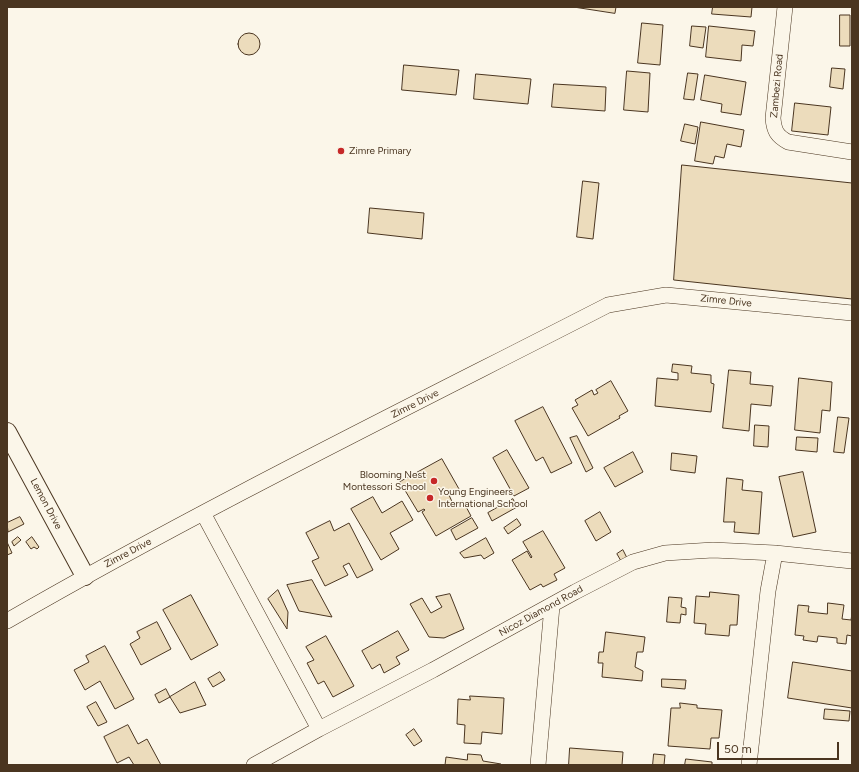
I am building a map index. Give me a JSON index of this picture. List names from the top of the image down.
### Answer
{
  "streets": {
    "street": [
      "Zambezi Road",
      "Zimre Drive",
      "Lemon Drive",
      "Nicoz Diamond Road"
    ]
  },
  "crossings": [
    ["Zimre Drive", "Lemon Drive"]
  ],
  "places": ["Zimre Primary", "Blooming Nest Montessori School", "Young Engineers International School"],
  "scale_bar": "50 m"
}
